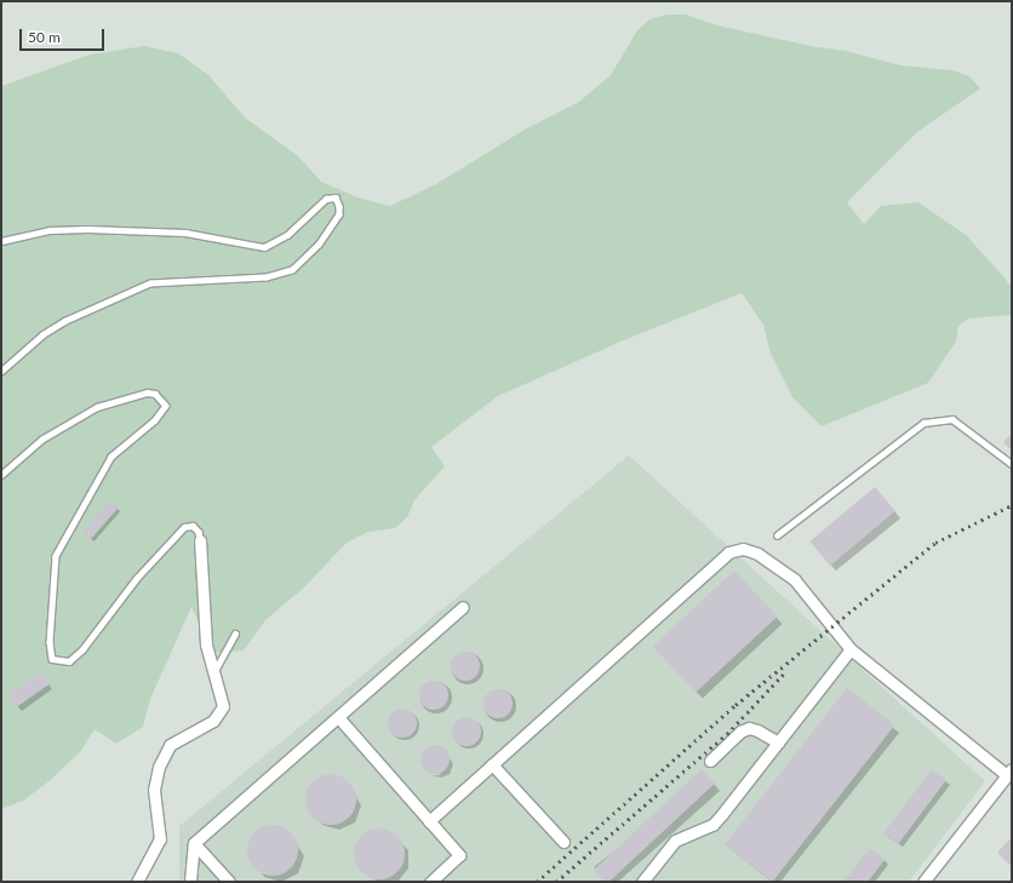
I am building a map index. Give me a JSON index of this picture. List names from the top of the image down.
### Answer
{
  "scale_bar": "50 m"
}
